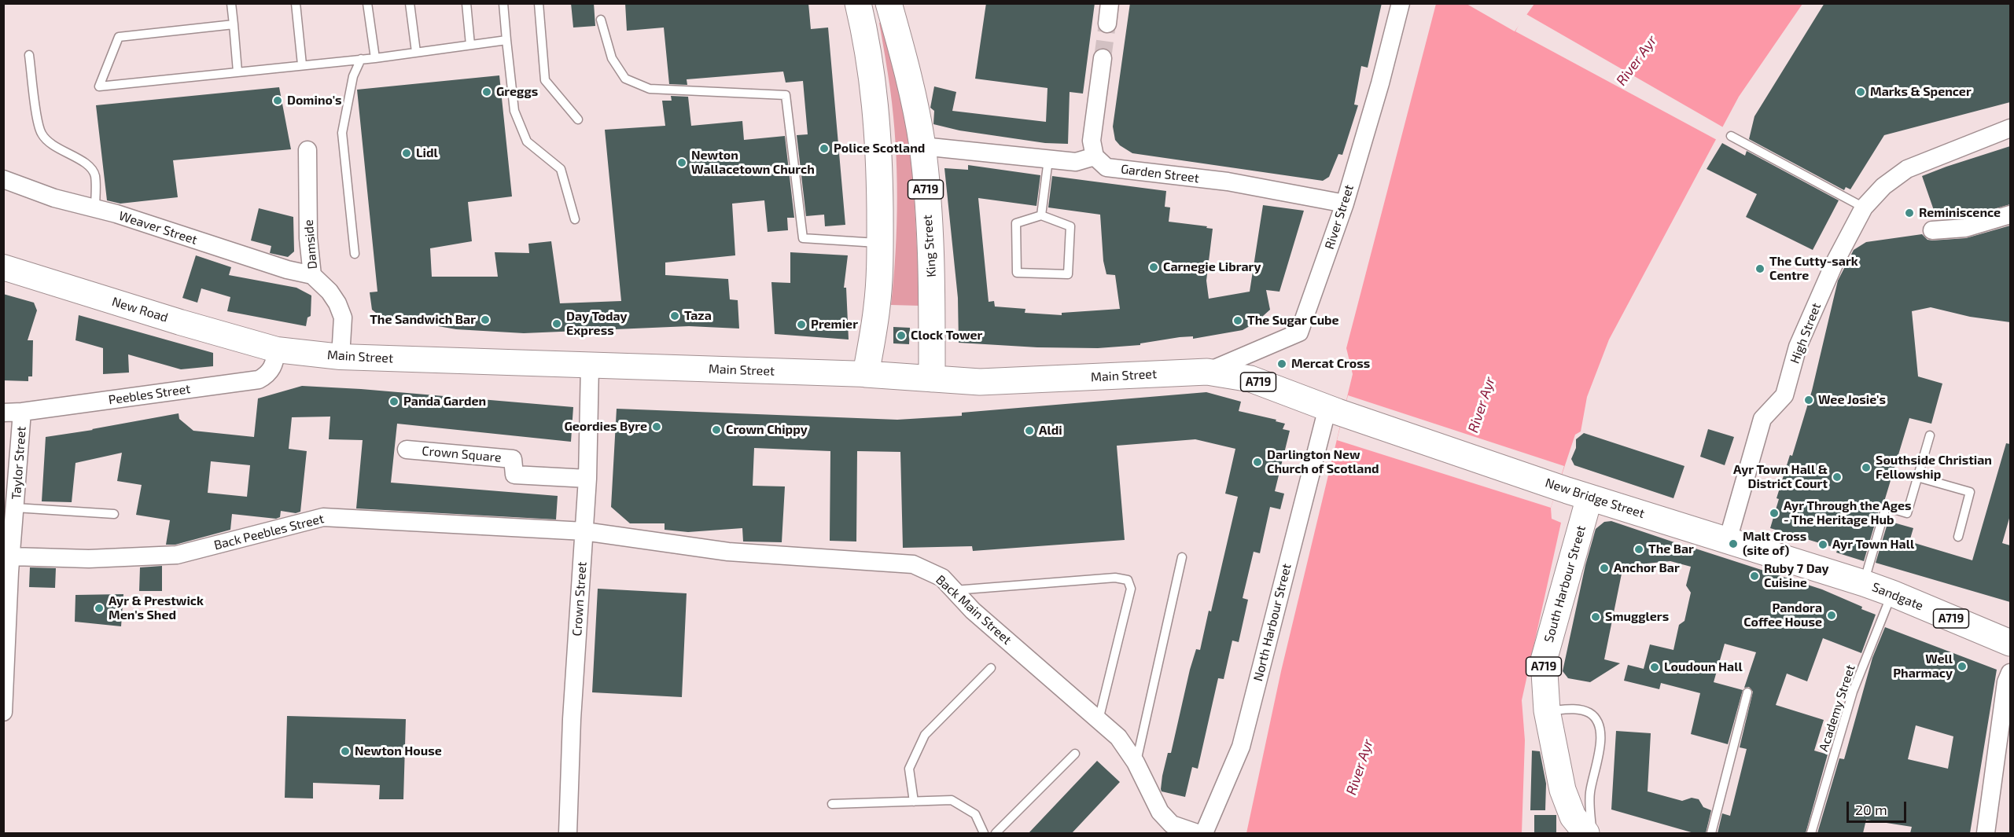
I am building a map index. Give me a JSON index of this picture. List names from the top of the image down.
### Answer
{
  "streets": {
    "main road": [
      "A719",
      "King Street",
      "Main Street",
      "New Bridge Street",
      "South Harbour Street",
      "Sandgate"
    ],
    "street": [
      "Garden Street",
      "River Street",
      "Weaver Street",
      "Damside",
      "New Road",
      "High Street",
      "Peebles Street",
      "Crown Square",
      "Taylor Street",
      "Back Peebles Street",
      "Crown Street",
      "Back Main Street",
      "North Harbour Street"
    ],
    "lane": ["Academy Street"]
  },
  "crossings": [
    ["Garden Street", "River Street"],
    ["A719", "River Street"],
    ["A719", "Main Street"],
    ["A719", "New Bridge Street"],
    ["A719", "North Harbour Street"],
    ["River Street", "Main Street"],
    ["Weaver Street", "Damside"],
    ["Damside", "Main Street"],
    ["King Street", "Main Street"],
    ["New Road", "Main Street"],
    ["New Road", "Peebles Street"],
    ["High Street", "New Bridge Street"],
    ["Main Street", "Peebles Street"],
    ["Main Street", "Crown Street"],
    ["Peebles Street", "Taylor Street"],
    ["Crown Square", "Crown Street"],
    ["Taylor Street", "Back Peebles Street"],
    ["New Bridge Street", "South Harbour Street"],
    ["New Bridge Street", "Sandgate"],
    ["New Bridge Street", "North Harbour Street"],
    ["Back Peebles Street", "Crown Street"],
    ["Back Peebles Street", "Back Main Street"],
    ["Sandgate", "Academy Street"],
    ["Crown Street", "Back Main Street"]
  ],
  "water": ["River Ayr"],
  "places": [
    "Greggs",
    "Marks & Spencer",
    "Domino's",
    "Police Scotland",
    "Lidl",
    "Newton Wallacetown Church",
    "Reminiscence",
    "Carnegie Library",
    "The Cutty-sark Centre",
    "Taza",
    "The Sandwich Bar",
    "The Sugar Cube",
    "Day Today Express",
    "Premier",
    "Clock Tower",
    "Mercat Cross",
    "Wee Josie's",
    "Panda Garden",
    "Geordies Byre",
    "Crown Chippy",
    "Aldi",
    "Darlington New Church of Scotland",
    "Southside Christian Fellowship",
    "Ayr Town Hall & District Court",
    "Ayr Through the Ages - The Heritage Hub",
    "Malt Cross (site of)",
    "Ayr Town Hall",
    "The Bar",
    "Anchor Bar",
    "Ruby 7 Day Cuisine",
    "Ayr & Prestwick Men's Shed",
    "Pandora Coffee House",
    "Smugglers",
    "Well Pharmacy",
    "Loudoun Hall",
    "Newton House"
  ],
  "scale_bar": "20 m"
}
